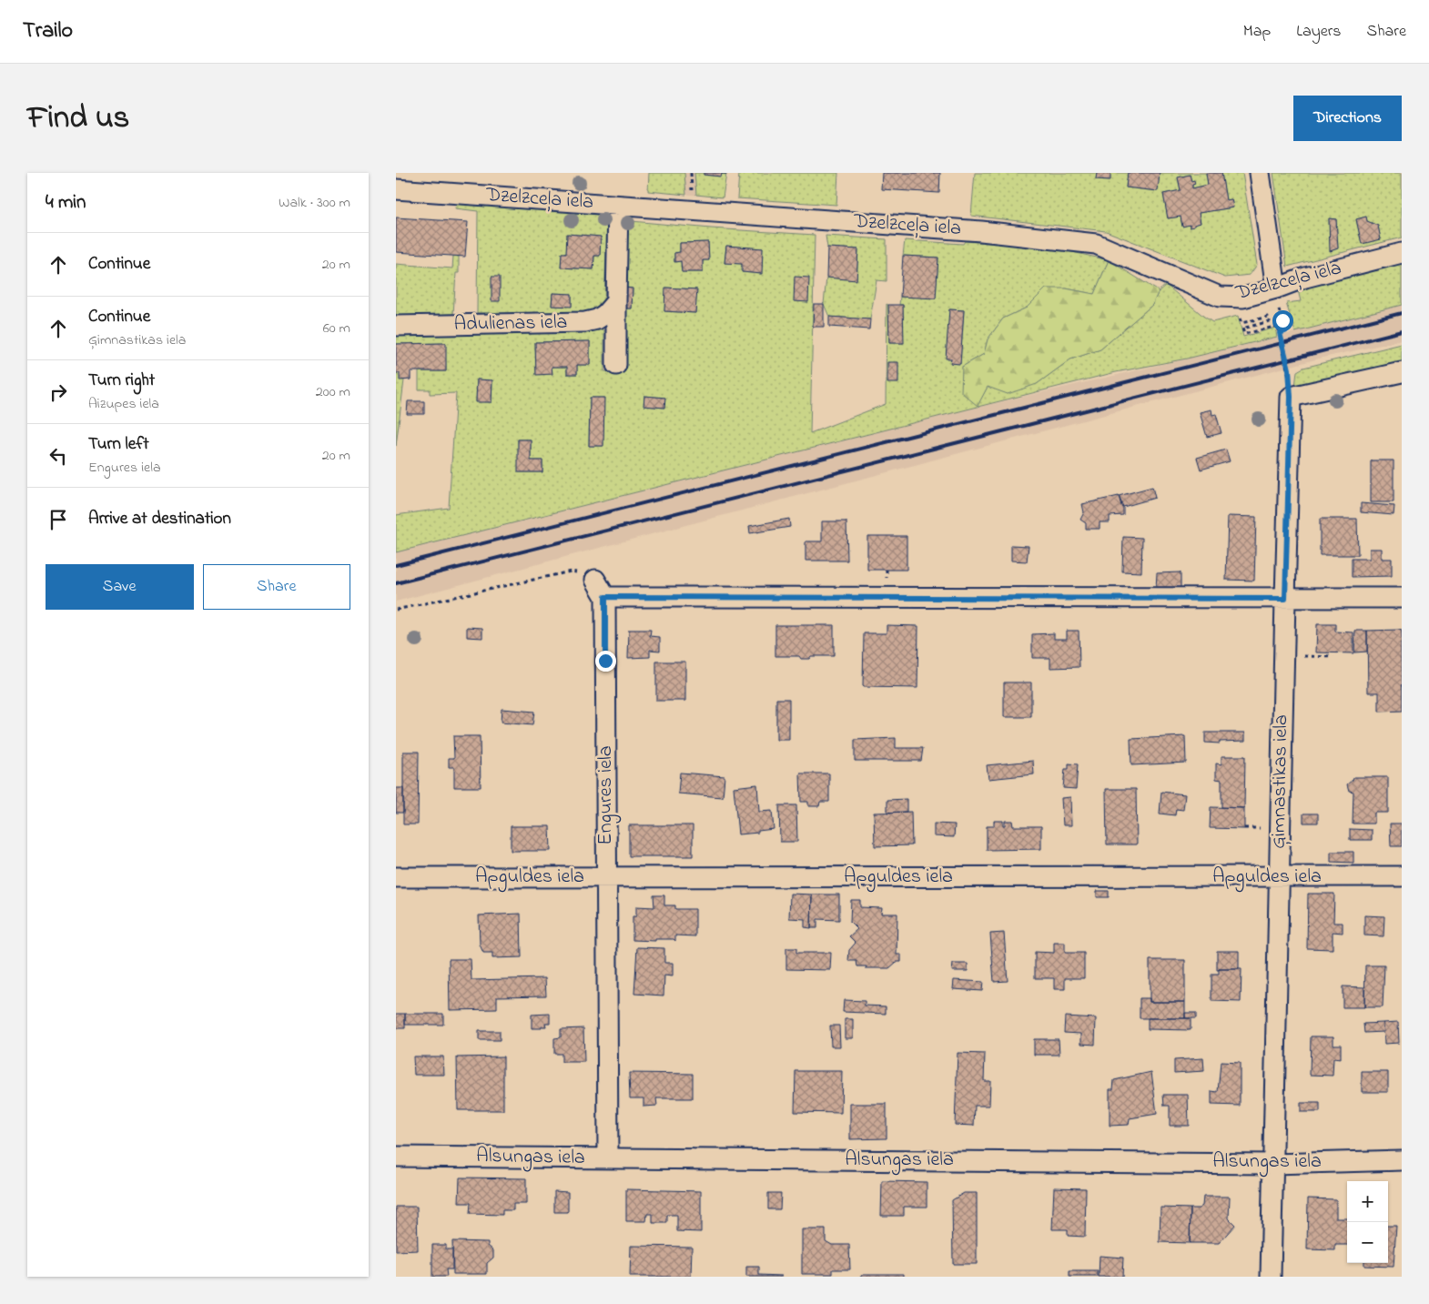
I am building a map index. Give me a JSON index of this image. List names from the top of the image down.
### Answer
{
  "streets": {
    "street": [
      "Dzelzceļa iela",
      "Adulienas iela",
      "Ģimnastikas iela",
      "Engures iela",
      "Apguldes iela",
      "Alsungas iela"
    ]
  },
  "crossings": [
    ["Ģimnastikas iela", "Apguldes iela"],
    ["Ģimnastikas iela", "Alsungas iela"],
    ["Engures iela", "Apguldes iela"],
    ["Engures iela", "Alsungas iela"]
  ],
  "page": {
    "header": "Trailo",
    "nav": ["Map", "Layers", "Share"],
    "title": "Find us",
    "buttons": [
      "Directions",
      ["Save", "Share"]
    ],
    "heading": ["4 min", "Walk · 300 m"],
    "list": [
      ["Continue", "20 m"],
      ["Continue", "Ģimnastikas iela", "60 m"],
      ["Turn right", "Aizupes iela", "200 m"],
      ["Turn left", "Engures iela", "20 m"],
      "Arrive at destination"
    ],
    "map_buttons": ["+", "−"]
  }
}
